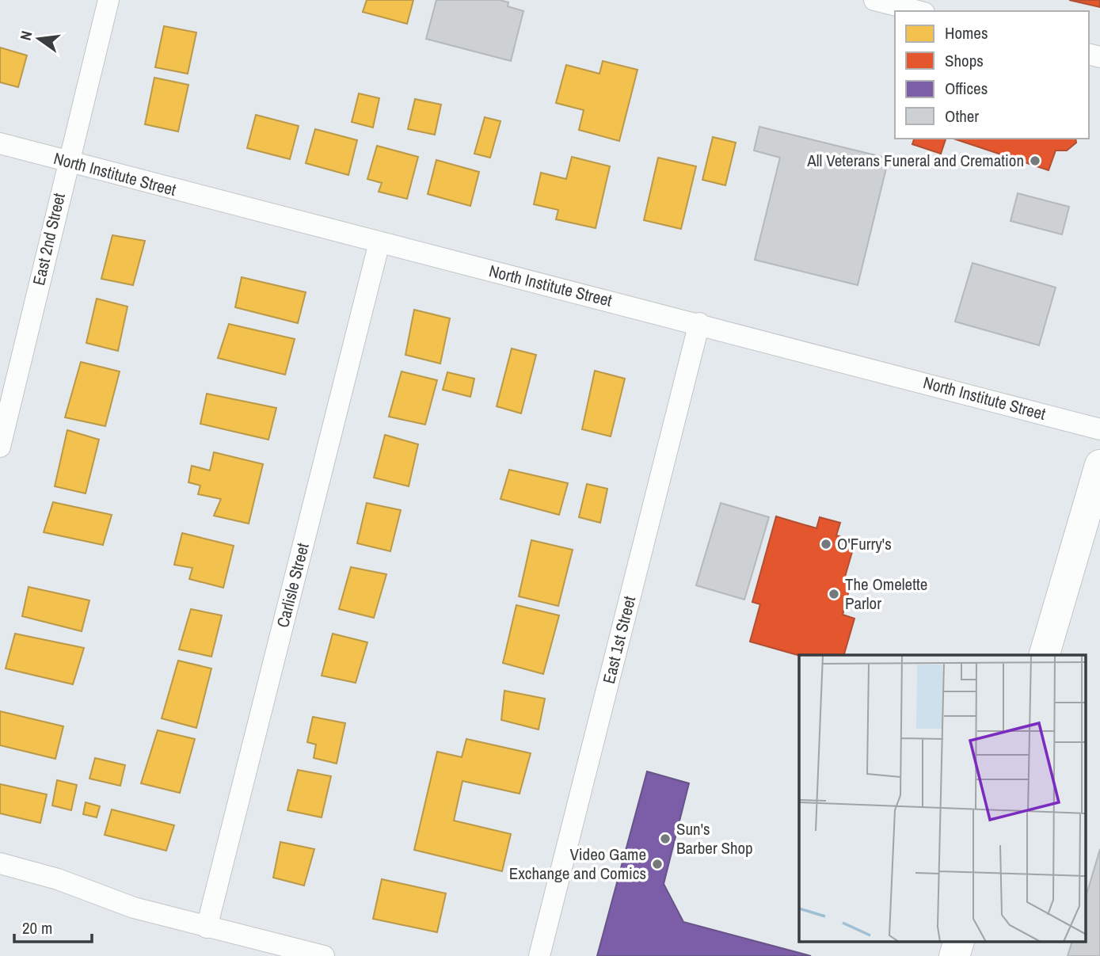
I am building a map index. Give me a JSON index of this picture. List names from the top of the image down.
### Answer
{
  "streets": {
    "street": [
      "North Institute Street",
      "East 2nd Street",
      "Carlisle Street",
      "East 1st Street"
    ]
  },
  "crossings": [
    ["North Institute Street", "East 2nd Street"],
    ["North Institute Street", "Carlisle Street"],
    ["North Institute Street", "East 1st Street"]
  ],
  "places": [
    "All Veterans Funeral and Cremation",
    "O'Furry's",
    "The Omelette Parlor",
    "Sun's Barber Shop",
    "Video Game Exchange and Comics"
  ],
  "legend": [
    "Homes",
    "Shops",
    "Offices",
    "Other"
  ],
  "scale_bar": "20 m",
  "north": "left"
}
